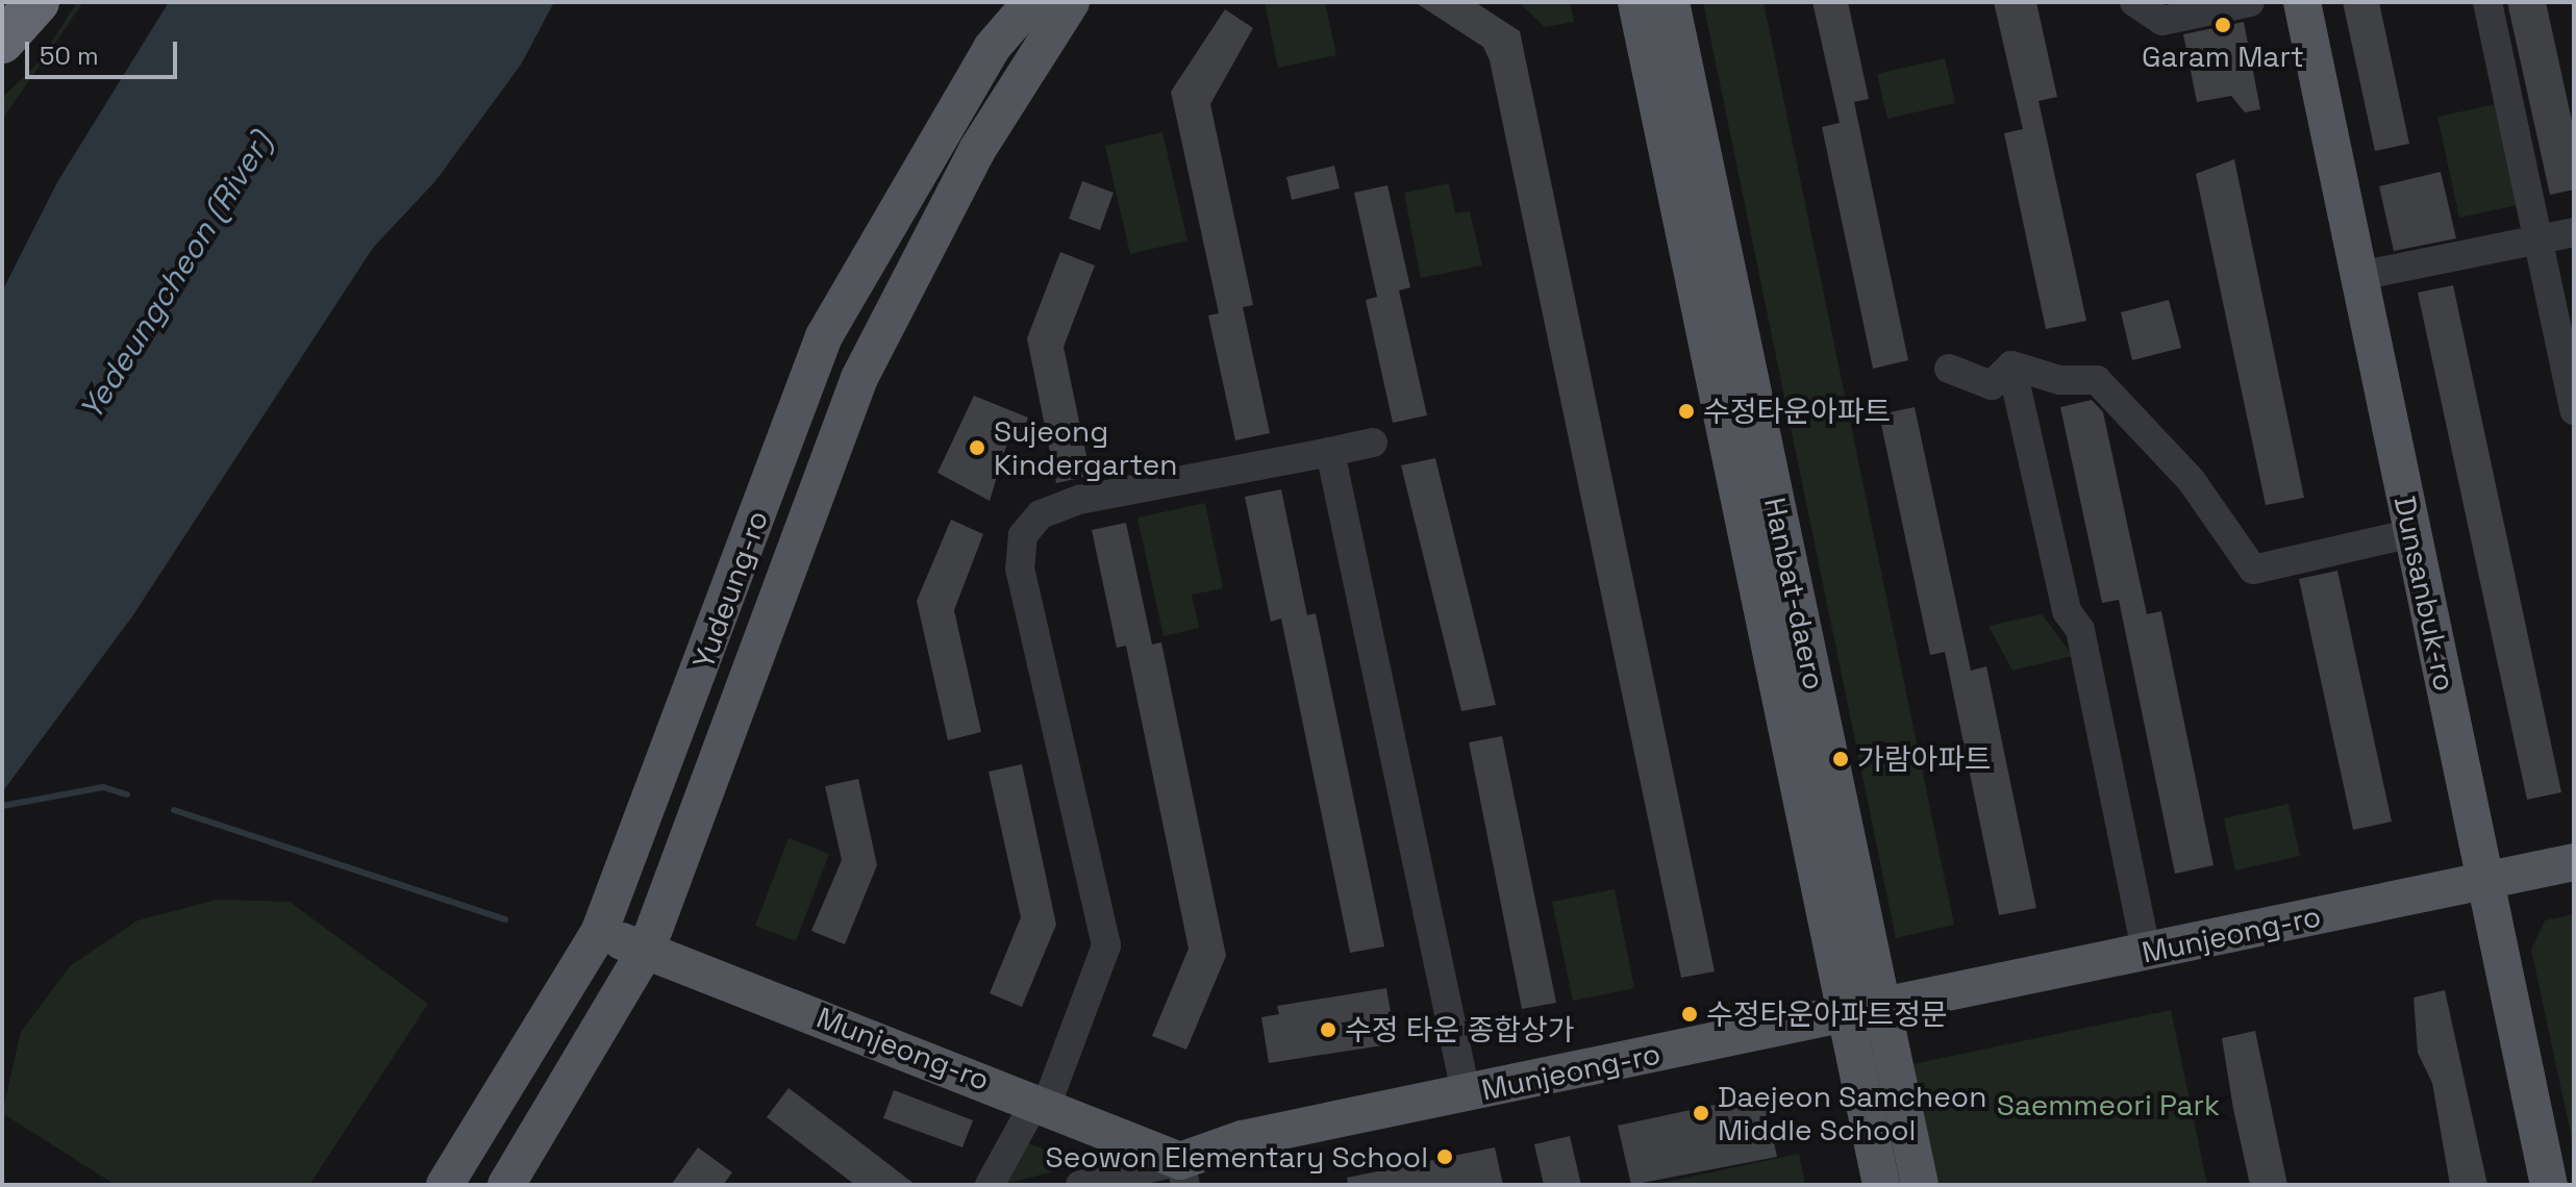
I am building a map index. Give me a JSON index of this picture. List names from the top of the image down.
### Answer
{
  "streets": {
    "main road": [
      "Yudeung-ro",
      "Hanbat-daero",
      "Dunsanbuk-ro",
      "Munjeong-ro"
    ]
  },
  "crossings": [
    ["Yudeung-ro", "Munjeong-ro"],
    ["Hanbat-daero", "Munjeong-ro"],
    ["Dunsanbuk-ro", "Munjeong-ro"]
  ],
  "water": ["Yedeungcheon (River)"],
  "parks": ["Saemmeori Park"],
  "places": [
    "Garam Mart",
    "수정타운아파트",
    "Sujeong Kindergarten",
    "가람아파트",
    "수정타운아파트정문",
    "수정 타운 종합상가",
    "Daejeon Samcheon Middle School",
    "Seowon Elementary School"
  ],
  "scale_bar": "50 m"
}
